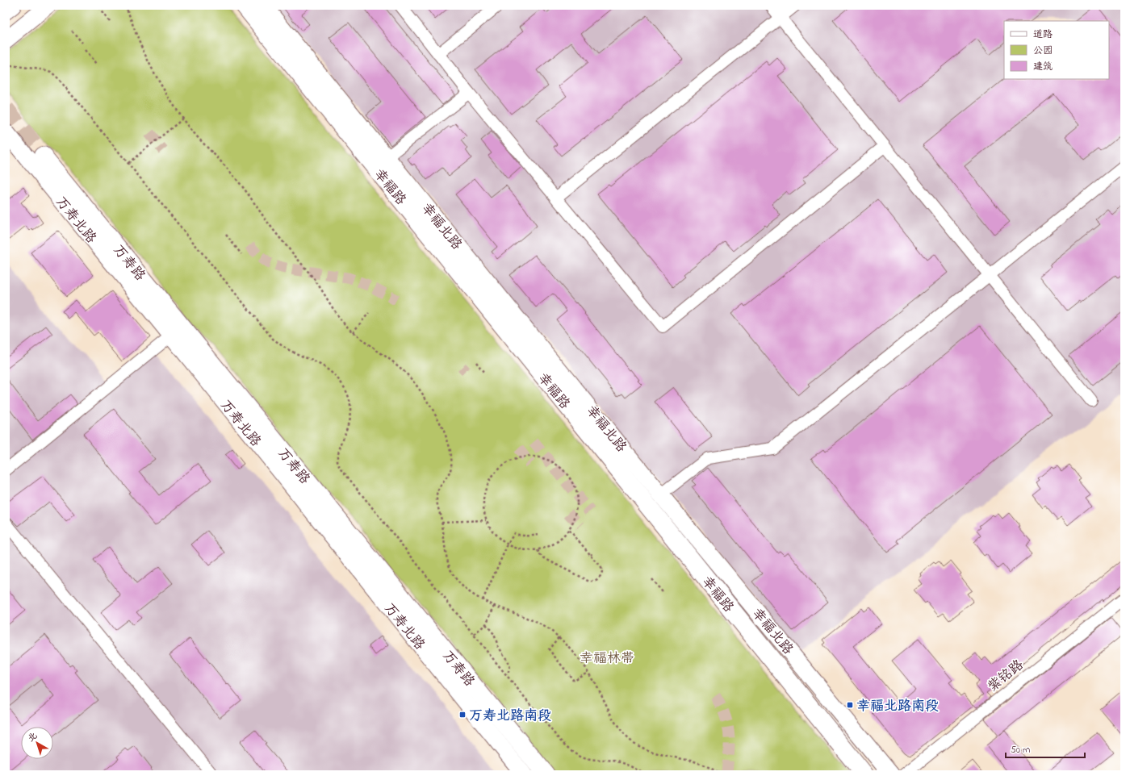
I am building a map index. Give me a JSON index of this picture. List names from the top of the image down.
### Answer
{
  "streets": {
    "main road": [
      "幸福路",
      "万寿北路",
      "幸福北路",
      "万寿路"
    ],
    "street": ["紫铭路"]
  },
  "parks": ["幸福林带"],
  "places": {
    "transit": ["幸福北路南段", "万寿北路南段"]
  },
  "legend": ["道路", "公园", "建筑"],
  "scale_bar": "50 m",
  "north": "top left"
}
